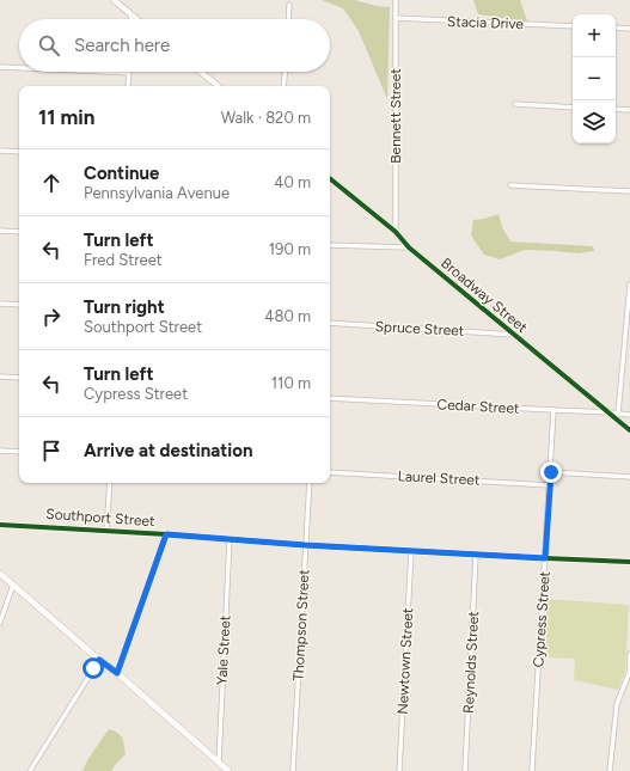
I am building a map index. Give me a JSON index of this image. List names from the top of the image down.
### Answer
{
  "streets": {
    "street": [
      "Stacia Drive",
      "Bennett Street",
      "Broadway Street",
      "Spruce Street",
      "Cedar Street",
      "Laurel Street",
      "Southport Street",
      "Cypress Street",
      "Thompson Street",
      "Yale Street",
      "Newtown Street",
      "Reynolds Street"
    ]
  },
  "crossings": [
    ["Stacia Drive", "Bennett Street"],
    ["Bennett Street", "Broadway Street"],
    ["Broadway Street", "Spruce Street"],
    ["Broadway Street", "Cedar Street"],
    ["Cedar Street", "Cypress Street"],
    ["Laurel Street", "Cypress Street"],
    ["Southport Street", "Cypress Street"],
    ["Southport Street", "Thompson Street"],
    ["Southport Street", "Yale Street"],
    ["Southport Street", "Newtown Street"],
    ["Southport Street", "Reynolds Street"]
  ],
  "page": {
    "map_buttons": ["+", "−"],
    "search": "Search here",
    "heading": ["11 min", "Walk · 820 m"],
    "list": [
      ["Continue", "Pennsylvania Avenue", "40 m"],
      ["Turn left", "Fred Street", "190 m"],
      ["Turn right", "Southport Street", "480 m"],
      ["Turn left", "Cypress Street", "110 m"],
      "Arrive at destination"
    ]
  }
}
